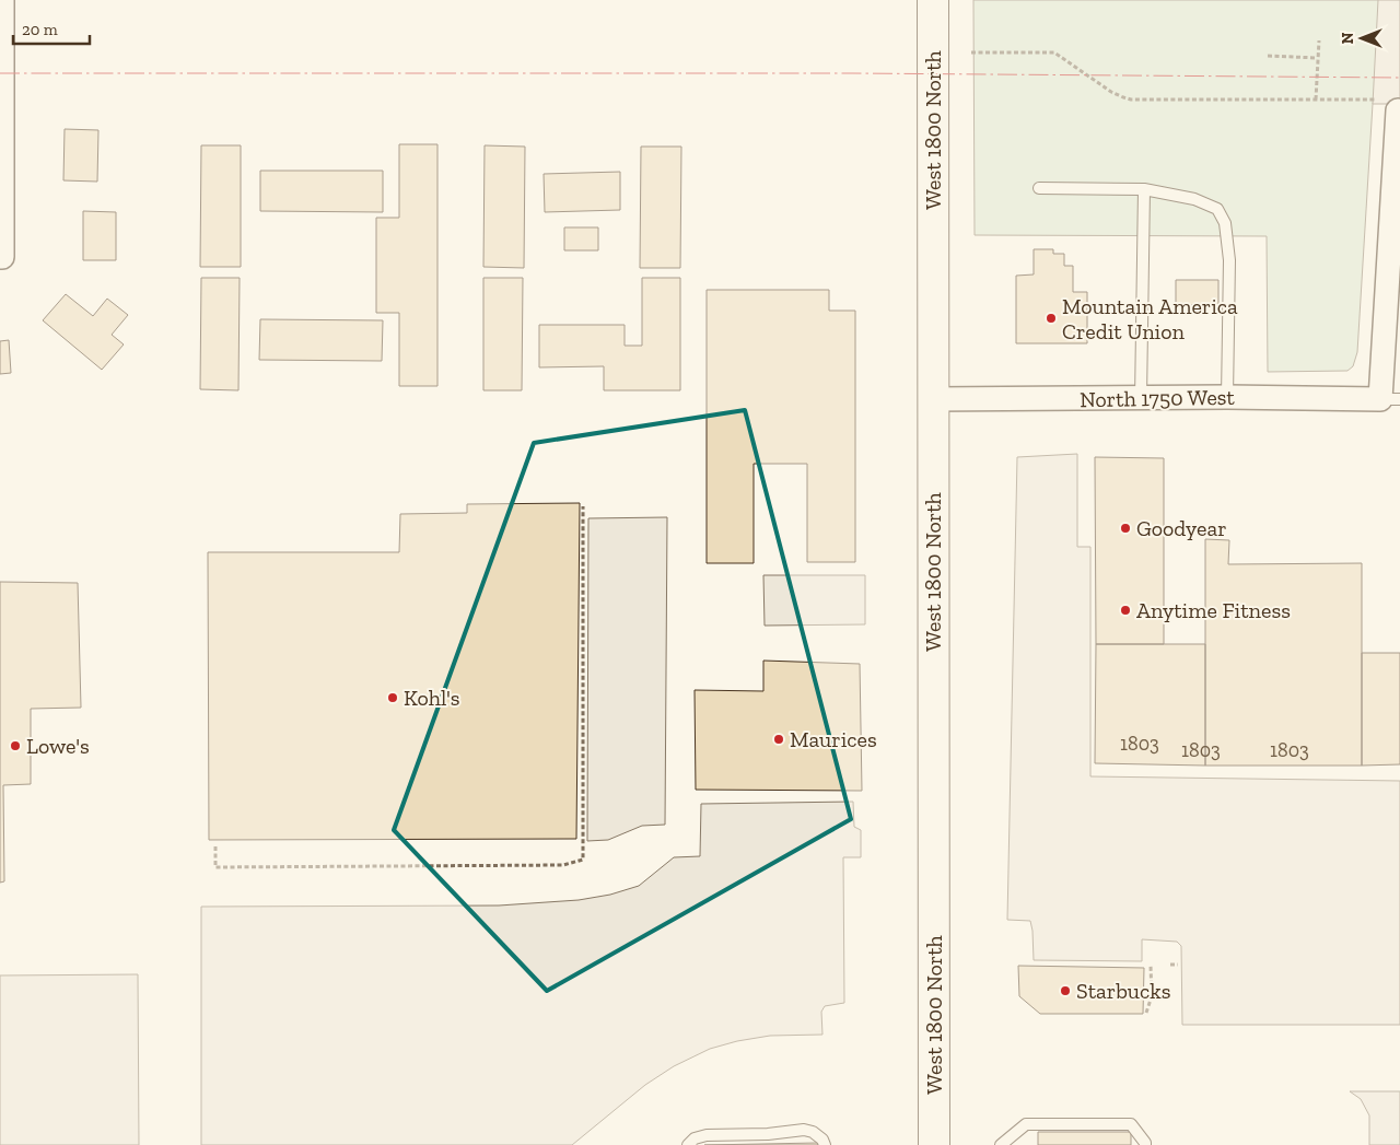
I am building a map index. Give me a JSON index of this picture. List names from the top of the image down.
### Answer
{
  "streets": {
    "main road": ["West 1800 North"],
    "street": ["North 1750 West"]
  },
  "crossings": [
    ["West 1800 North", "North 1750 West"]
  ],
  "places": [
    "Mountain America Credit Union",
    "Goodyear",
    "Anytime Fitness",
    "Kohl's",
    "Maurices",
    "Lowe's",
    "Starbucks"
  ],
  "house_numbers": ["1803", "1803", "1803"],
  "scale_bar": "20 m",
  "north": "left"
}
